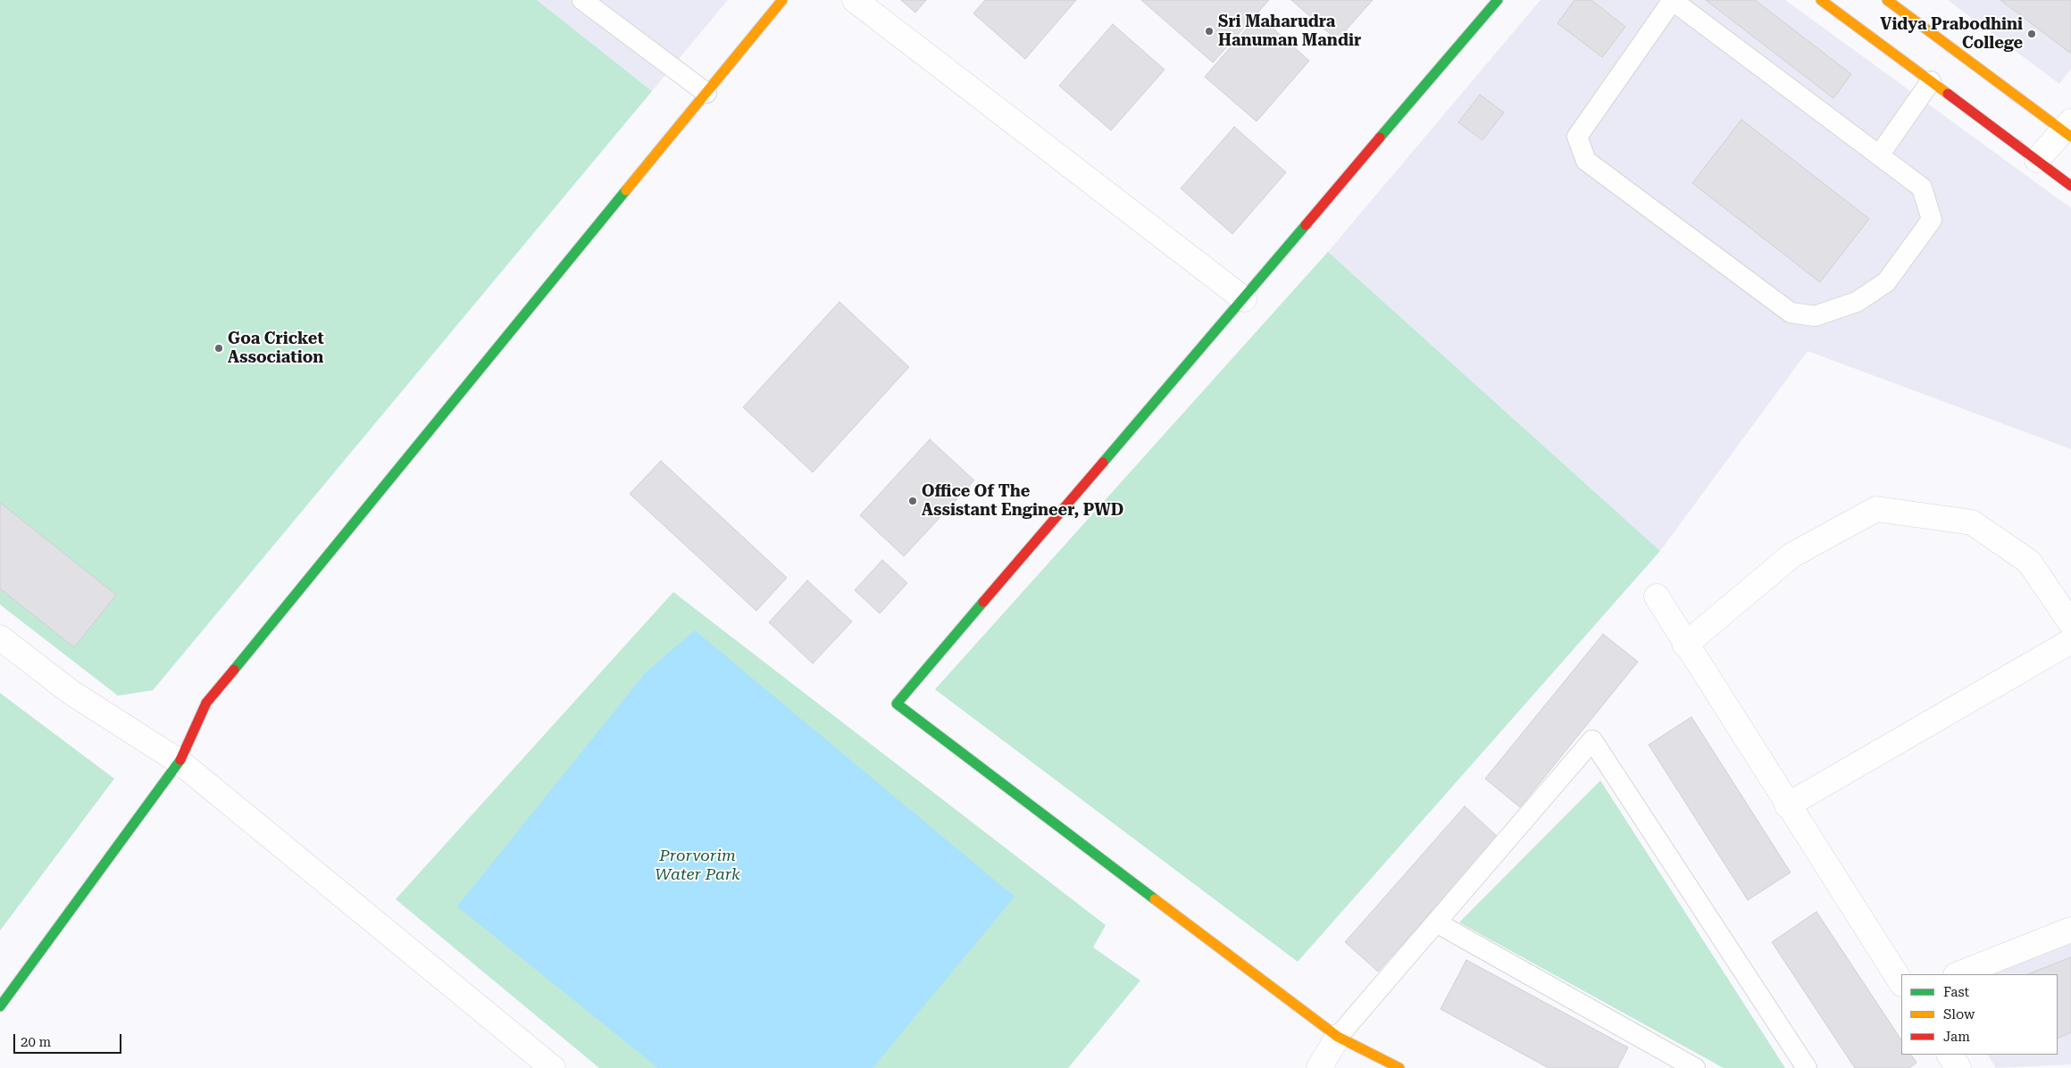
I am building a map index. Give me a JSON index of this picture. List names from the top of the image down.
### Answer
{
  "parks": ["Prorvorim Water Park"],
  "places": [
    "Sri Maharudra Hanuman Mandir",
    "Vidya Prabodhini College",
    "Goa Cricket Association",
    "Office Of The Assistant Engineer, PWD"
  ],
  "legend": ["Fast", "Slow", "Jam"],
  "scale_bar": "20 m"
}
